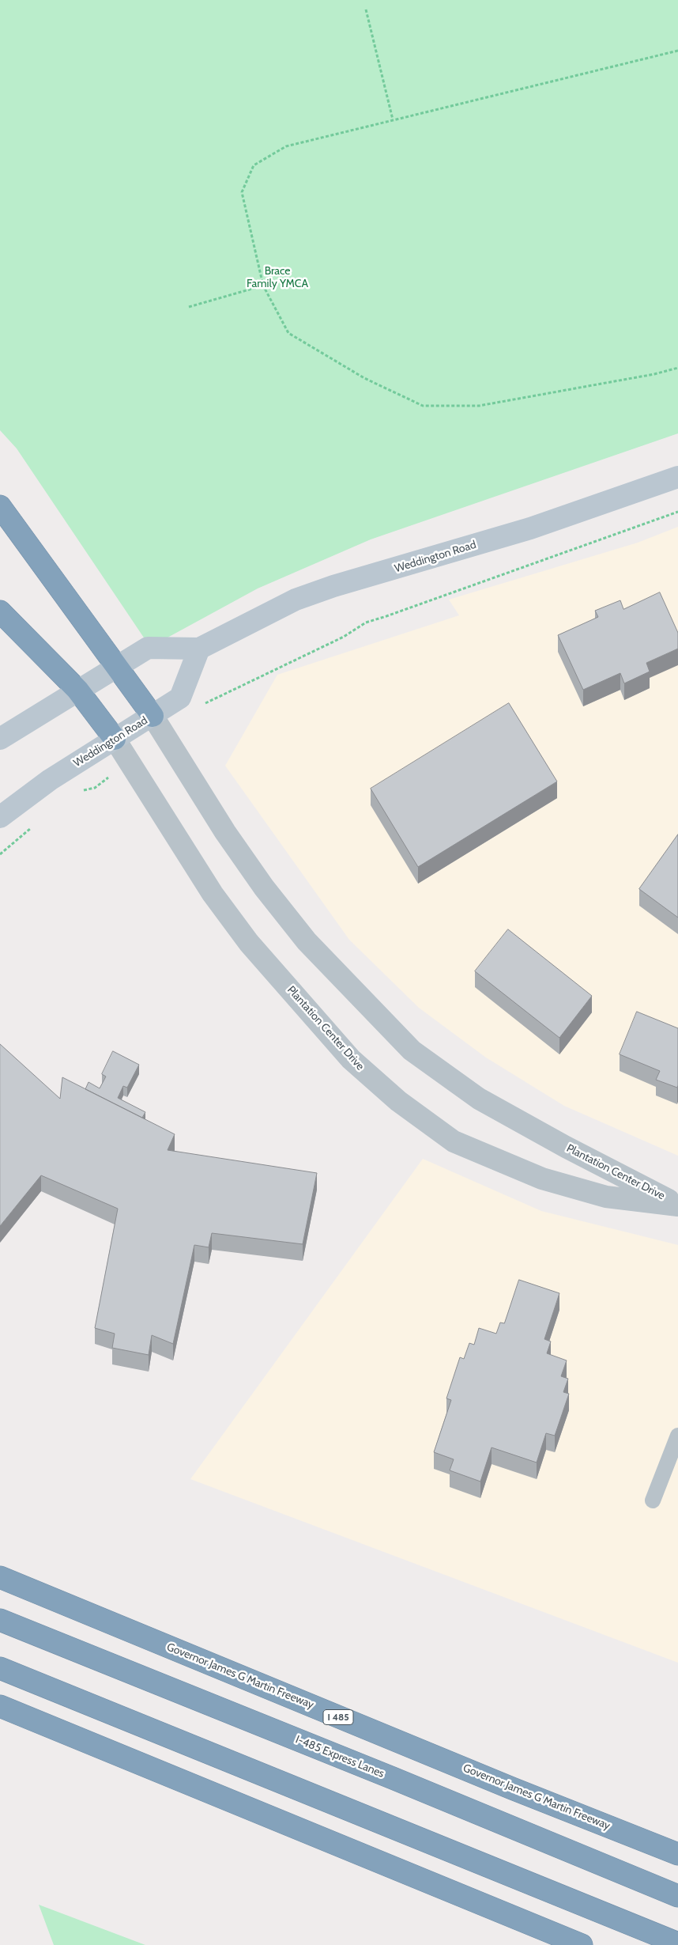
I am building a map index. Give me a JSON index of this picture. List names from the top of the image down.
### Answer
{
  "streets": {
    "highway": ["Governor James G Martin Freeway", "I 485", "I-485 Express Lanes"],
    "main road": ["Weddington Road"],
    "street": ["Plantation Center Drive"]
  },
  "crossings": [
    ["Weddington Road", "Plantation Center Drive"]
  ],
  "parks": ["Brace Family YMCA"]
}
